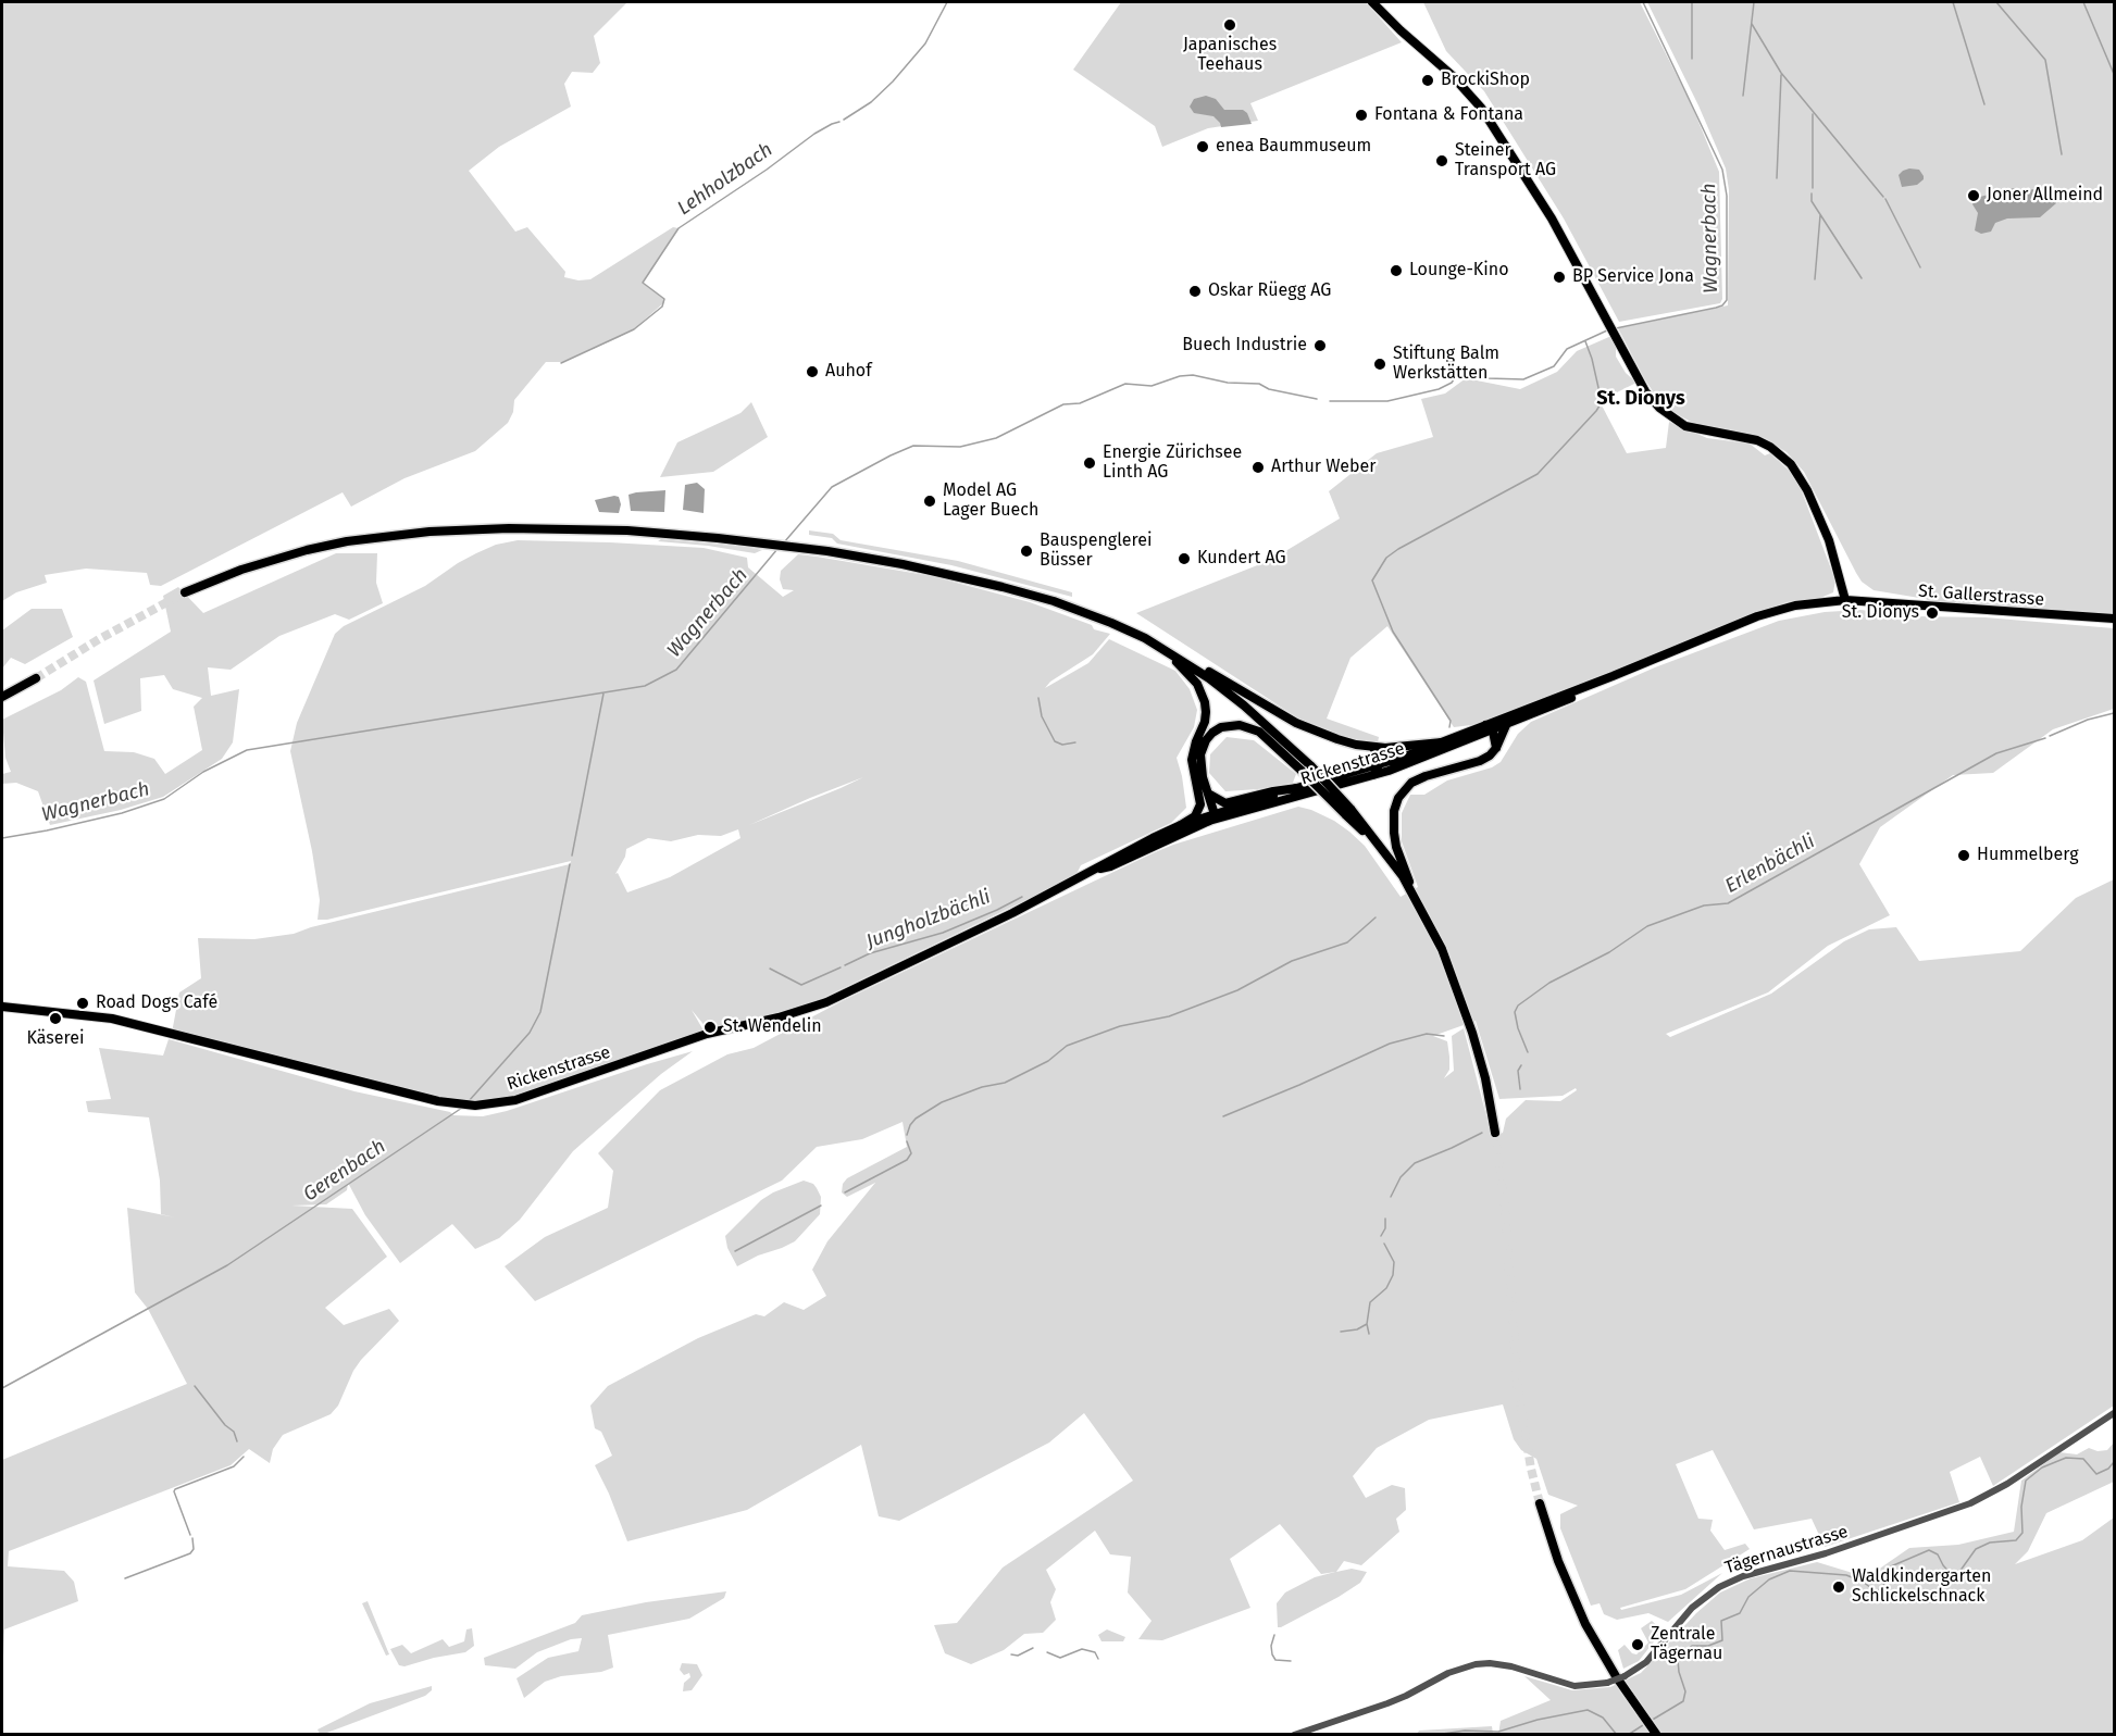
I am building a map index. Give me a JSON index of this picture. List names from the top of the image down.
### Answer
{
  "streets": {
    "main road": ["St. Gallerstrasse", "Rickenstrasse"],
    "street": ["Tägernaustrasse"]
  },
  "crossings": [
    ["St. Gallerstrasse", "Rickenstrasse"]
  ],
  "districts": ["St. Dionys"],
  "water": [
    "Lehholzbach",
    "Wagnerbach",
    "Erlenbächli",
    "Jungholzbächli",
    "Gerenbach"
  ],
  "places": [
    "Japanisches Teehaus",
    "BrockiShop",
    "Fontana & Fontana",
    "enea Baummuseum",
    "Steiner Transport AG",
    "Joner Allmeind",
    "Lounge-Kino",
    "BP Service Jona",
    "Oskar Rüegg AG",
    "Buech Industrie",
    "Stiftung Balm Werkstätten",
    "Auhof",
    "Energie Zürichsee Linth AG",
    "Arthur Weber",
    "Model AG Lager Buech",
    "Bauspenglerei Büsser",
    "Kundert AG",
    "St. Dionys",
    "Hummelberg",
    "Road Dogs Café",
    "Käserei",
    "St. Wendelin",
    "Waldkindergarten Schlickelschnack",
    "Zentrale Tägernau"
  ]
}
